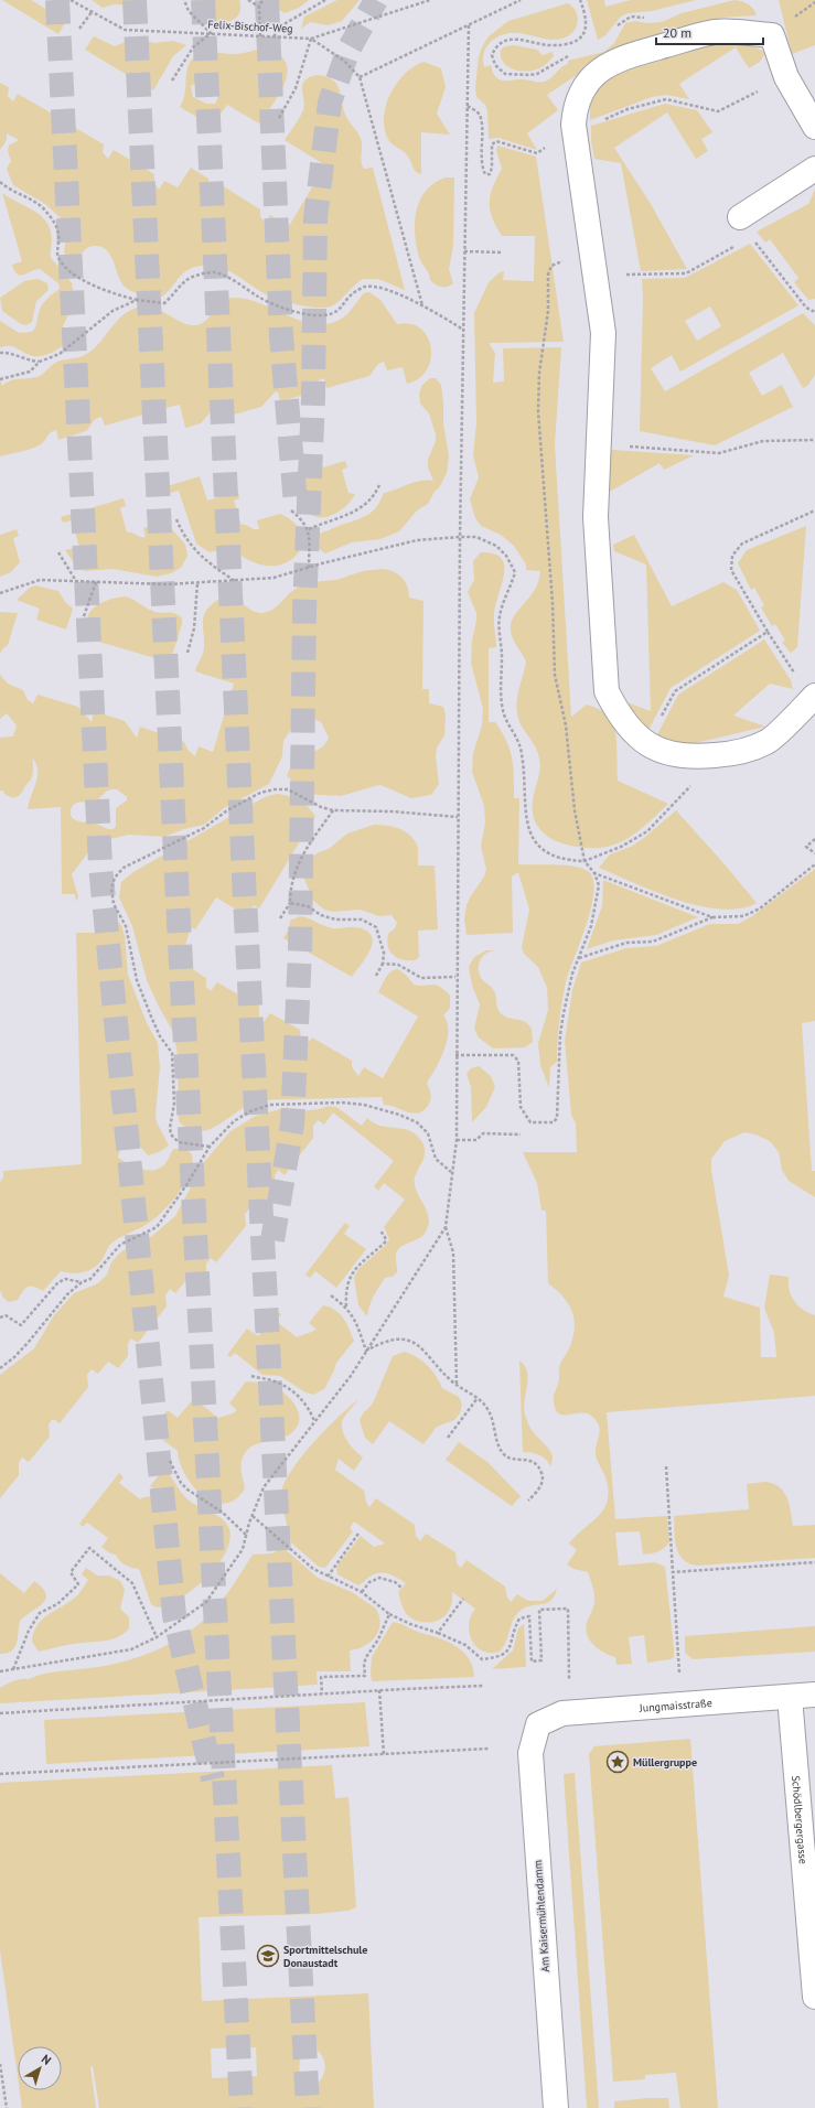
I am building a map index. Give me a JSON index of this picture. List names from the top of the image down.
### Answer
{
  "streets": {
    "street": ["Jungmaisstraße", "Schödlbergergasse", "Am Kaisermühlendamm"],
    "path": ["Felix-Bischof-Weg"]
  },
  "crossings": [
    ["Jungmaisstraße", "Schödlbergergasse"],
    ["Jungmaisstraße", "Am Kaisermühlendamm"]
  ],
  "places": {
    "place": ["Müllergruppe"],
    "school or university": ["Sportmittelschule Donaustadt"]
  },
  "scale_bar": "20 m",
  "north": "top right"
}
